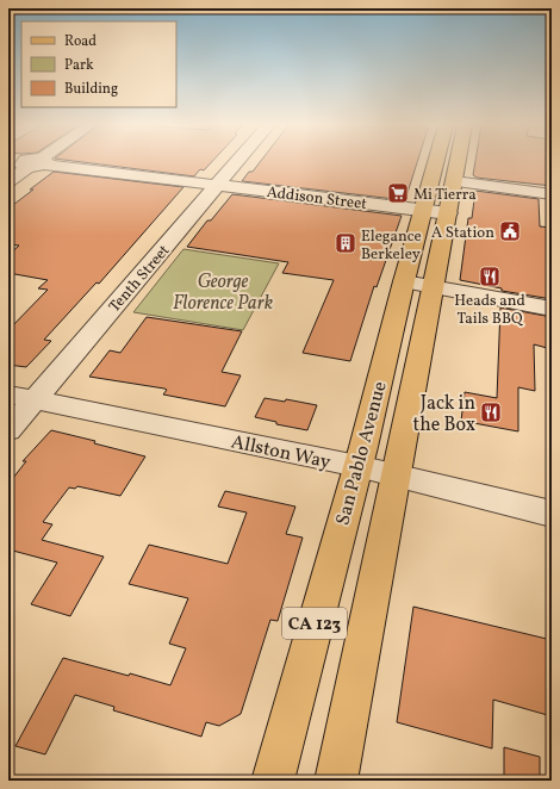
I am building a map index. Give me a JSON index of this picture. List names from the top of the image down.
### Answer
{
  "streets": {
    "main road": ["San Pablo Avenue", "CA 123"],
    "street": ["Addison Street", "Tenth Street", "Allston Way"]
  },
  "crossings": [
    ["Addison Street", "Tenth Street"],
    ["Addison Street", "San Pablo Avenue"],
    ["Tenth Street", "Allston Way"],
    ["Allston Way", "San Pablo Avenue"]
  ],
  "parks": ["George Florence Park"],
  "places": {
    "supermarket": ["Mi Tierra"],
    "public building": ["A Station"],
    "building": ["Elegance Berkeley"],
    "restaurant": ["Heads and Tails BBQ", "Jack in the Box"]
  },
  "legend": ["Road", "Park", "Building"]
}
